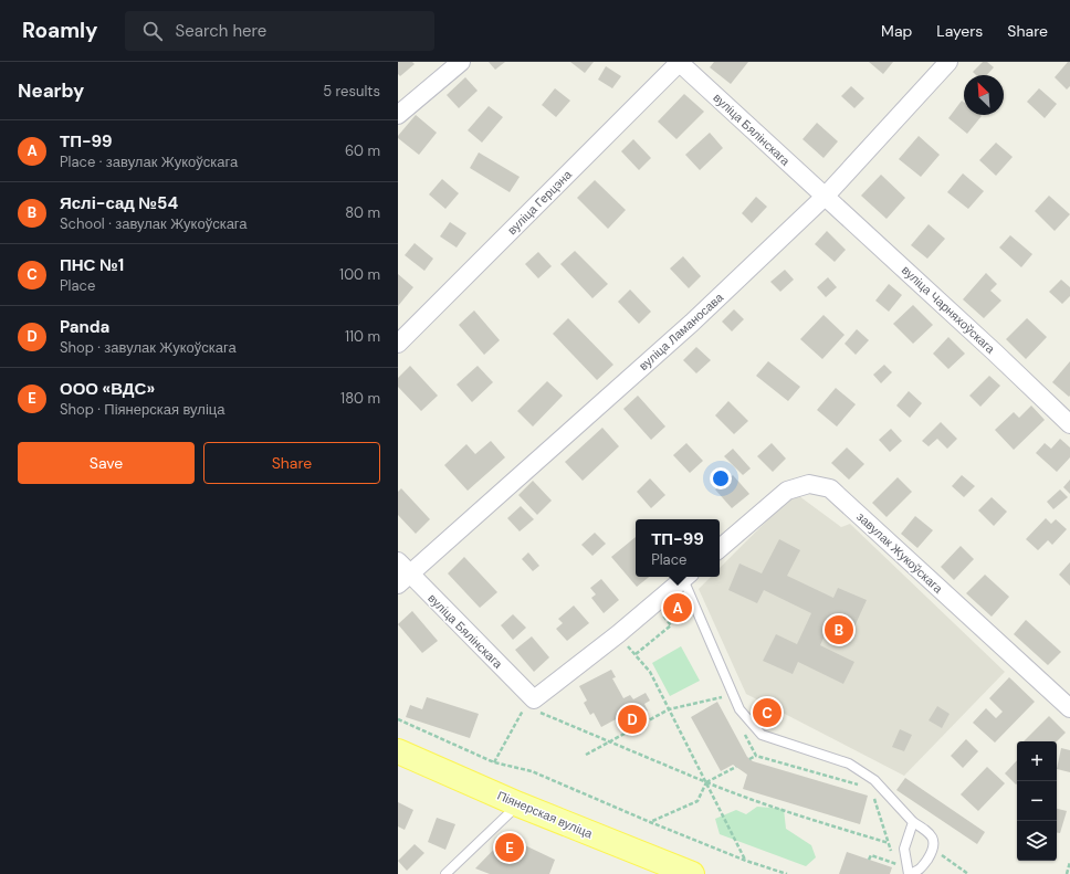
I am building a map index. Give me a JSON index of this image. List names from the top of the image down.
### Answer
{
  "streets": {
    "main road": ["Піянерская вуліца"],
    "street": [
      "вуліца Бялінскага",
      "вуліца Герцэна",
      "вуліца Чарняхоўскага",
      "вуліца Ламаносава",
      "завулак Жукоўскага"
    ]
  },
  "crossings": [
    ["вуліца Бялінскага", "вуліца Герцэна"],
    ["вуліца Бялінскага", "вуліца Чарняхоўскага"],
    ["вуліца Бялінскага", "вуліца Ламаносава"],
    ["вуліца Чарняхоўскага", "вуліца Ламаносава"]
  ],
  "north": "top left",
  "page": {
    "header": "Roamly",
    "search": "Search here",
    "nav": ["Map", "Layers", "Share"],
    "heading": ["Nearby", "5 results"],
    "list": [
      {
        "mark": "A",
        "name": "ТП-99",
        "note": "Place · завулак Жукоўскага",
        "value": "60 m"
      },
      {
        "mark": "B",
        "name": "Яслі-сад №54",
        "note": "School · завулак Жукоўскага",
        "value": "80 m"
      },
      {
        "mark": "C",
        "name": "ПНС №1",
        "note": "Place",
        "value": "100 m"
      },
      {
        "mark": "D",
        "name": "Panda",
        "note": "Shop · завулак Жукоўскага",
        "value": "110 m"
      },
      {
        "mark": "E",
        "name": "ООО «ВДС»",
        "note": "Shop · Піянерская вуліца",
        "value": "180 m"
      }
    ],
    "buttons": ["Save", "Share"],
    "popup": ["ТП-99", "Place"],
    "pins": [
      "A",
      "B",
      "C",
      "D",
      "E"
    ],
    "map_buttons": ["+", "−"]
  }
}
